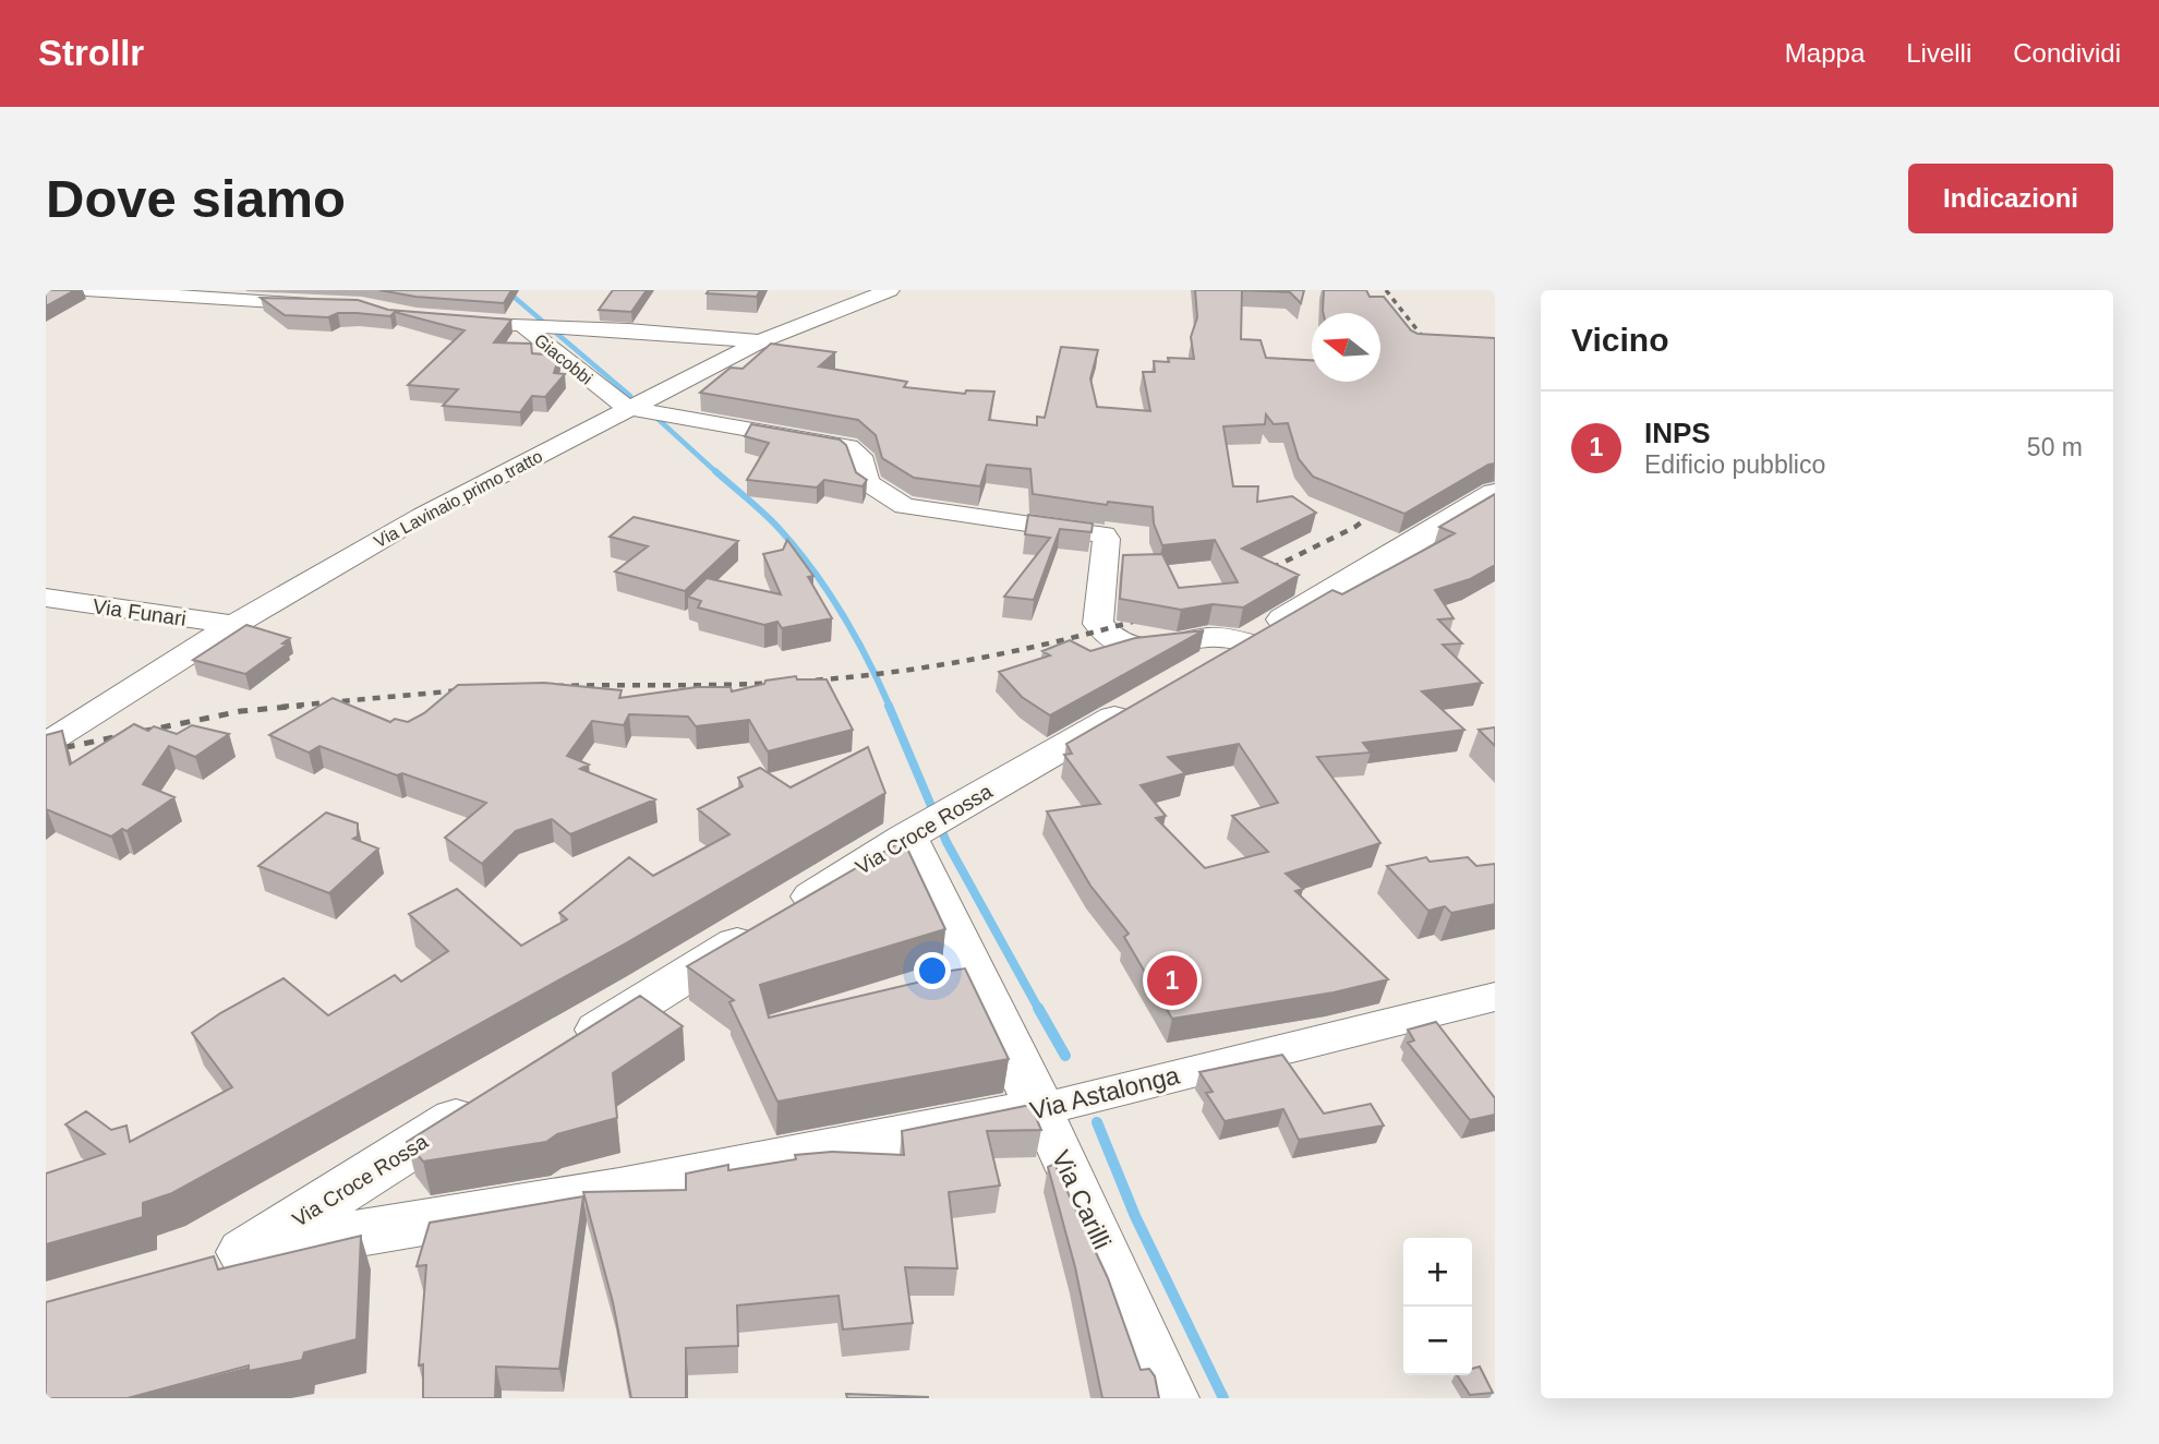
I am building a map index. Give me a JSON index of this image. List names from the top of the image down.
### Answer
{
  "streets": {
    "main road": ["Via Croce Rossa", "Via Astalonga", "Via Carilli"],
    "street": ["Giacobbi", "Via Lavinaio primo tratto", "Via Funari"]
  },
  "crossings": [
    ["Giacobbi", "Via Lavinaio primo tratto"],
    ["Via Lavinaio primo tratto", "Via Funari"],
    ["Via Croce Rossa", "Via Astalonga"],
    ["Via Croce Rossa", "Via Carilli"],
    ["Via Astalonga", "Via Carilli"]
  ],
  "north": "left",
  "page": {
    "header": "Strollr",
    "nav": ["Mappa", "Livelli", "Condividi"],
    "buttons": "Indicazioni",
    "title": "Dove siamo",
    "heading": "Vicino",
    "list": [
      {
        "mark": "1",
        "name": "INPS",
        "note": "Edificio pubblico",
        "value": "50 m"
      }
    ],
    "pins": "1",
    "map_buttons": ["+", "−"]
  }
}
